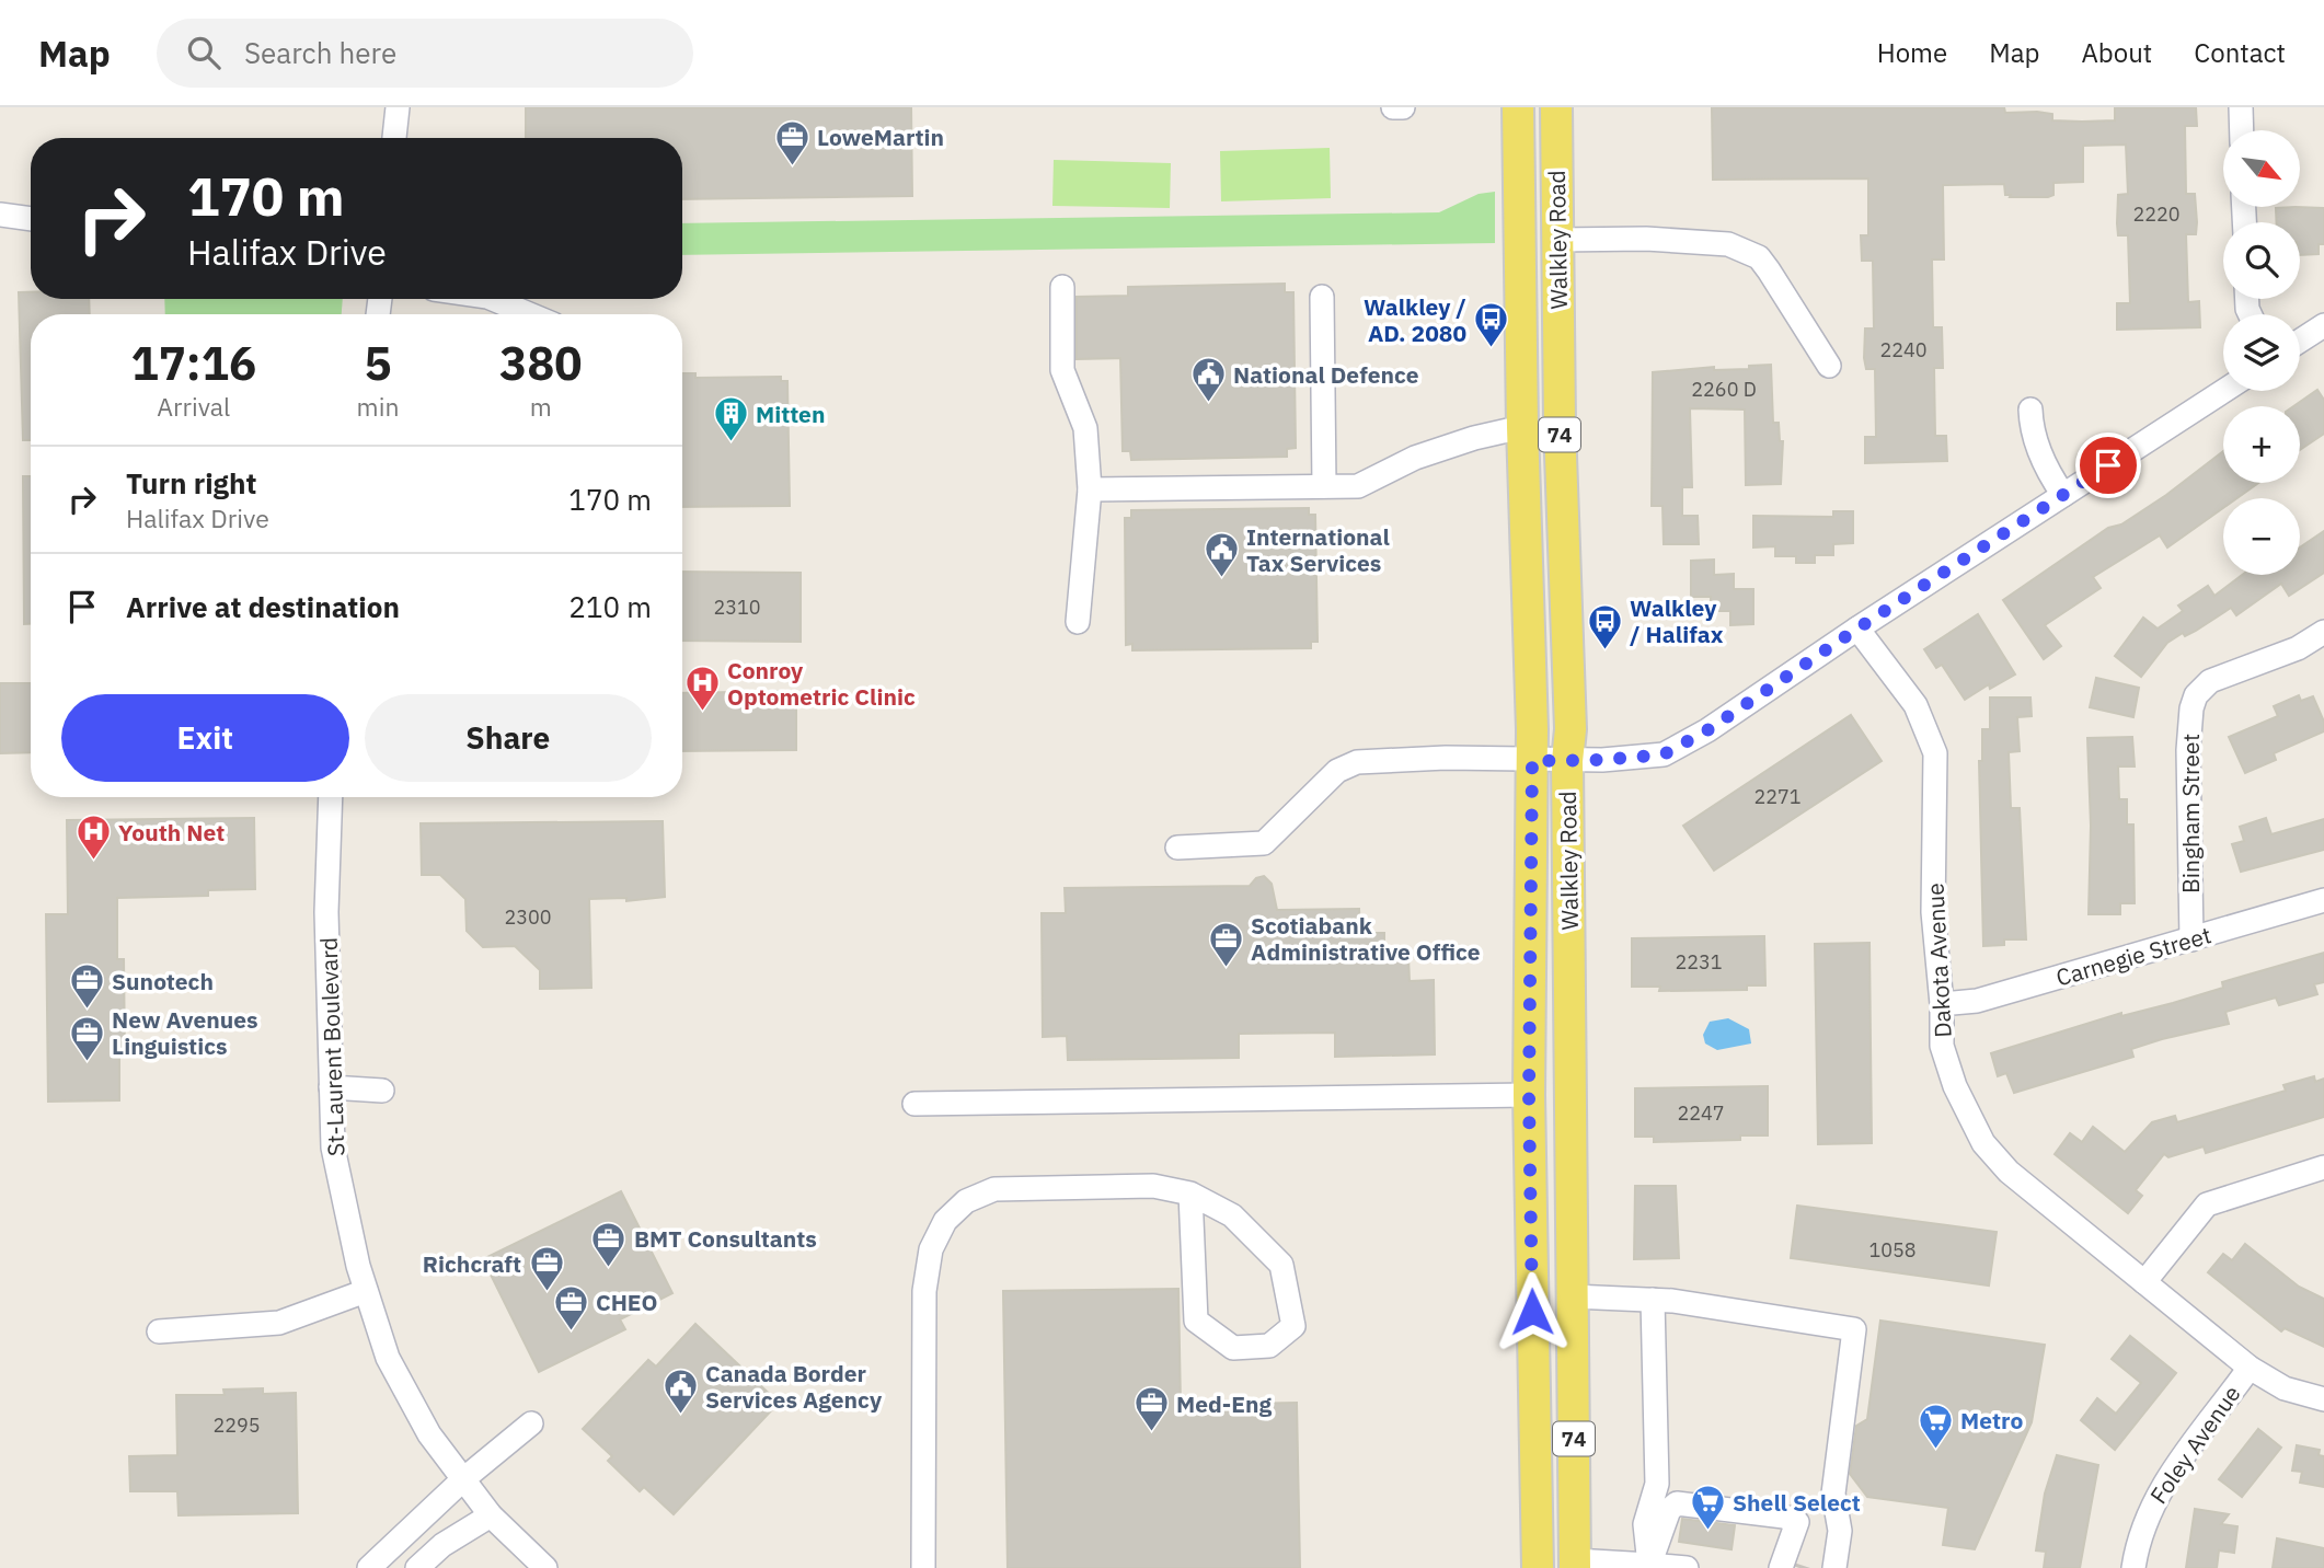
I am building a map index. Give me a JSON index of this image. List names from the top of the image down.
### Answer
{
  "streets": {
    "main road": ["Walkley Road", "74"],
    "street": [
      "Bingham Street",
      "Carnegie Street",
      "Dakota Avenue",
      "St-Laurent Boulevard",
      "Foley Avenue"
    ]
  },
  "crossings": [
    ["Bingham Street", "Carnegie Street"],
    ["Carnegie Street", "Dakota Avenue"],
    ["Dakota Avenue", "Foley Avenue"]
  ],
  "places": {
    "office": [
      "LoweMartin",
      "Scotiabank Administrative Office",
      "Sunotech",
      "New Avenues Linguistics",
      "BMT Consultants",
      "Richcraft",
      "CHEO",
      "Med-Eng"
    ],
    "bus stop": ["Walkley / AD. 2080", "Walkley / Halifax"],
    "public building": ["National Defence", "International Tax Services", "Canada Border Services Agency"],
    "building": ["Mitten"],
    "hospital": ["Conroy Optometric Clinic", "Youth Net"],
    "supermarket": ["Metro", "Shell Select"]
  },
  "house_numbers": [
    "2220",
    "2240",
    "2260 D",
    "2310",
    "2271",
    "2300",
    "2231",
    "2247",
    "1058",
    "2295"
  ],
  "north": "bottom right",
  "page": {
    "header": "Map",
    "search": "Search here",
    "nav": [
      "Home",
      "Map",
      "About",
      "Contact"
    ],
    "map_buttons": ["+", "−"],
    "turn": ["170 m", "Halifax Drive"],
    "eta": [
      "17:16",
      "Arrival",
      "5",
      "min",
      "380",
      "m"
    ],
    "list": [
      {
        "name": "Turn right",
        "note": "Halifax Drive",
        "value": "170 m"
      },
      {
        "name": "Arrive at destination",
        "value": "210 m"
      }
    ],
    "buttons": ["Exit", "Share"]
  }
}
